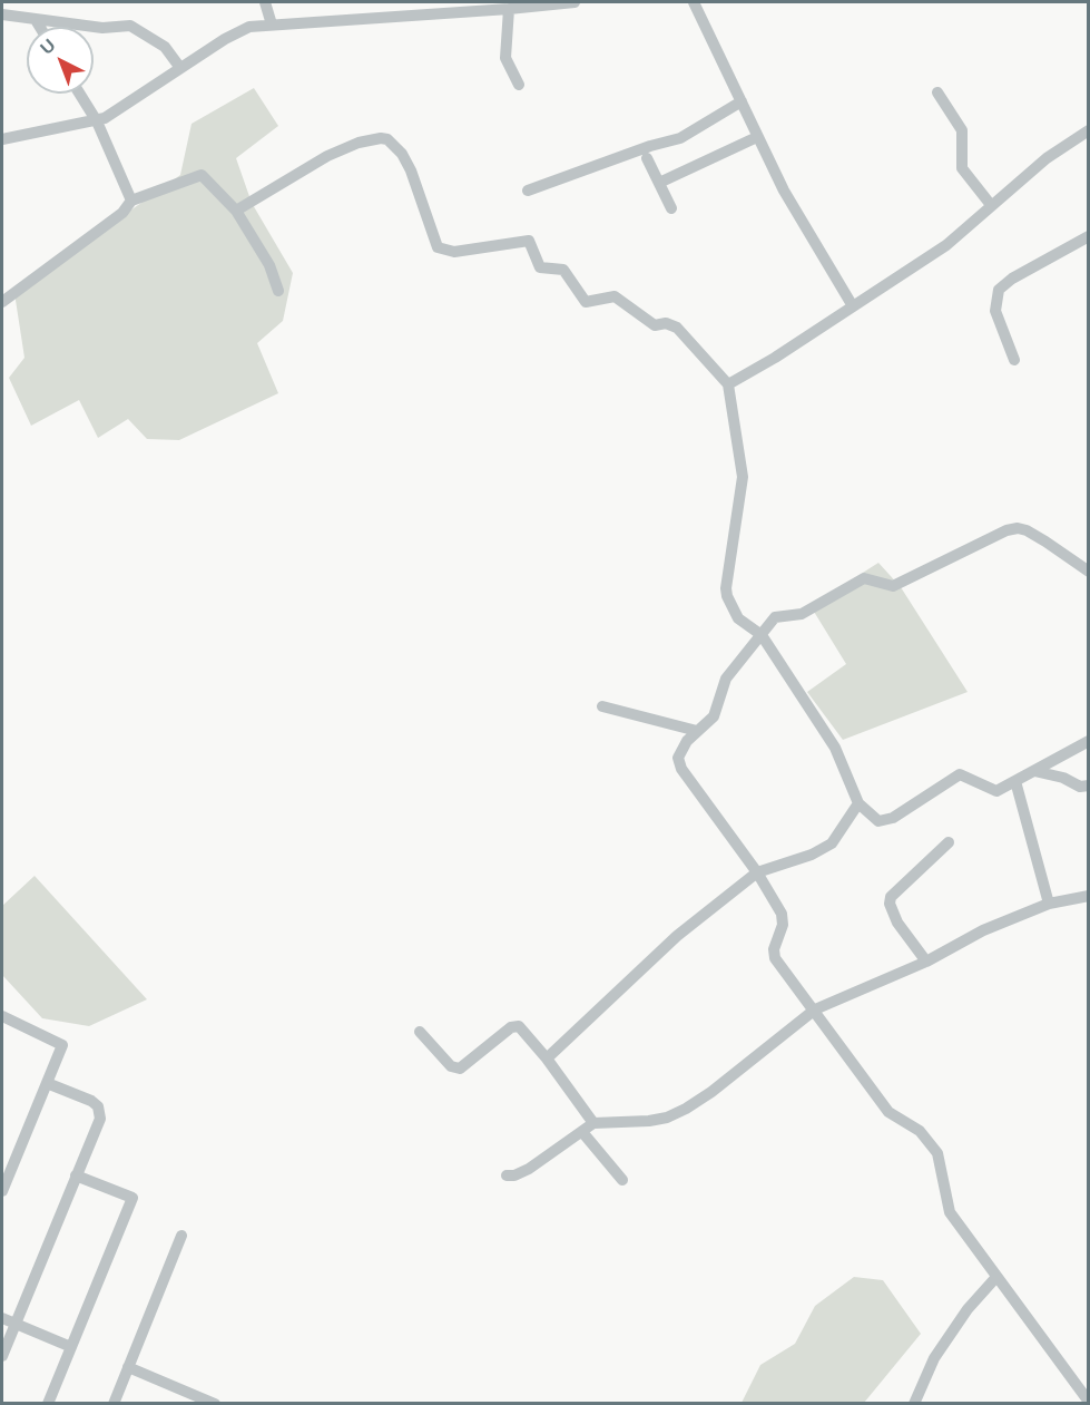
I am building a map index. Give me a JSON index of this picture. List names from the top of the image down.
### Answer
{
  "north": "top left"
}
